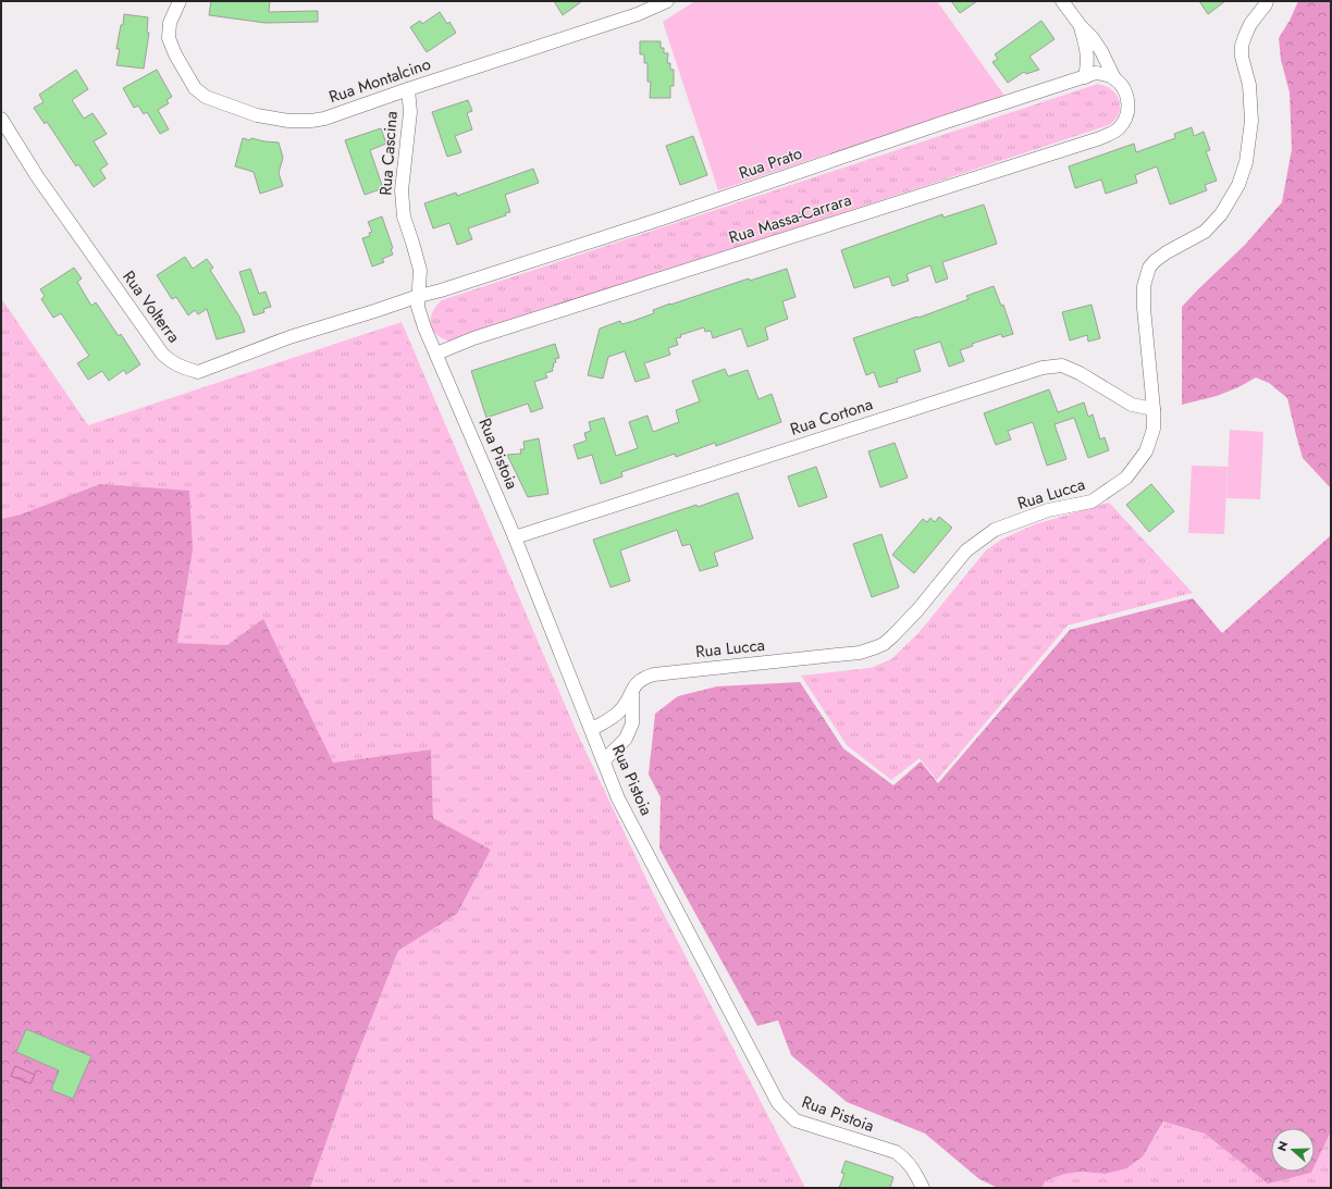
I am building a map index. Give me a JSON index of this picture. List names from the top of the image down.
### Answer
{
  "streets": {
    "street": [
      "Rua Montalcino",
      "Rua Cascina",
      "Rua Prato",
      "Rua Massa-Carrara",
      "Rua Volterra",
      "Rua Cortona",
      "Rua Pistoia",
      "Rua Lucca"
    ]
  },
  "crossings": [
    ["Rua Montalcino", "Rua Cascina"],
    ["Rua Cascina", "Rua Prato"],
    ["Rua Cascina", "Rua Volterra"],
    ["Rua Cascina", "Rua Pistoia"],
    ["Rua Prato", "Rua Massa-Carrara"],
    ["Rua Prato", "Rua Volterra"],
    ["Rua Prato", "Rua Pistoia"],
    ["Rua Massa-Carrara", "Rua Pistoia"],
    ["Rua Volterra", "Rua Pistoia"],
    ["Rua Cortona", "Rua Pistoia"],
    ["Rua Cortona", "Rua Lucca"],
    ["Rua Pistoia", "Rua Lucca"]
  ],
  "north": "left"
}
